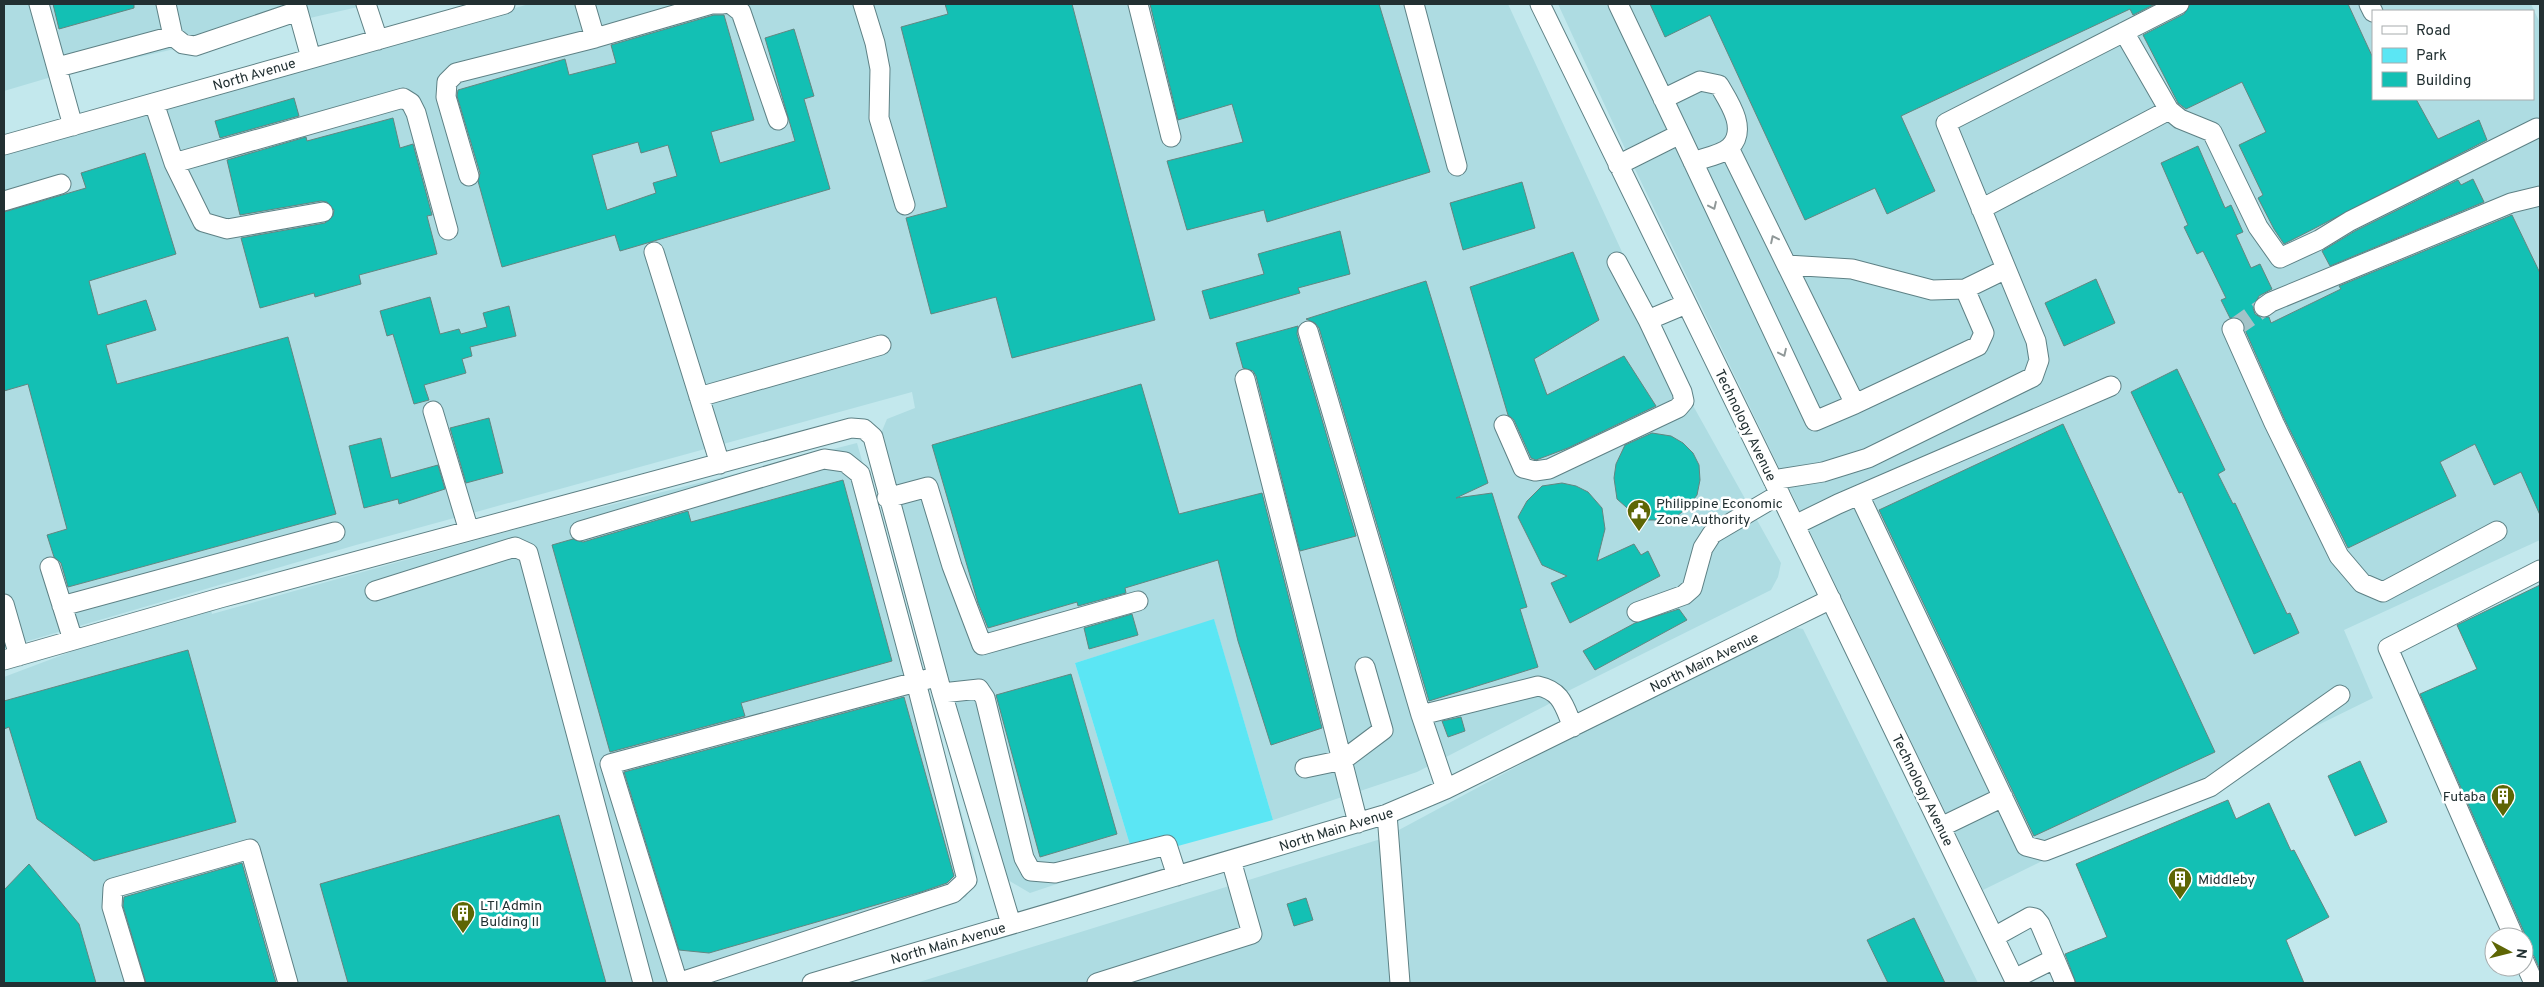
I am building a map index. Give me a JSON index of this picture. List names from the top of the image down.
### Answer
{
  "streets": {
    "street": ["North Avenue", "Technology Avenue", "North Main Avenue"]
  },
  "crossings": [
    ["Technology Avenue", "North Main Avenue"]
  ],
  "places": {
    "public building": ["Philippine Economic Zone Authority"],
    "building": ["Futaba", "Middleby", "LTI Admin Bulding II"]
  },
  "legend": ["Road", "Park", "Building"],
  "north": "right"
}
